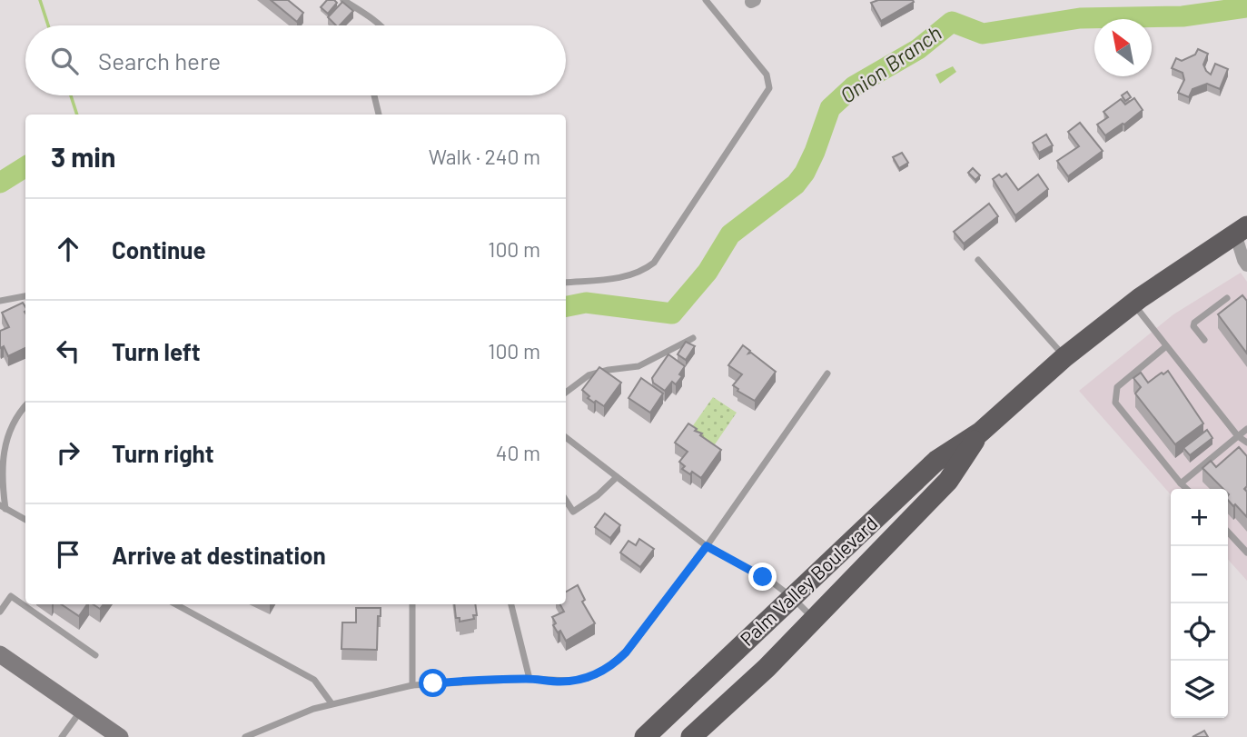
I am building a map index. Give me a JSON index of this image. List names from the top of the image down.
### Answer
{
  "streets": {
    "highway": ["Palm Valley Boulevard"]
  },
  "water": ["Onion Branch"],
  "north": "top left",
  "page": {
    "search": "Search here",
    "heading": ["3 min", "Walk · 240 m"],
    "list": [
      ["Continue", "100 m"],
      ["Turn left", "100 m"],
      ["Turn right", "40 m"],
      "Arrive at destination"
    ],
    "map_buttons": ["+", "−"]
  }
}
